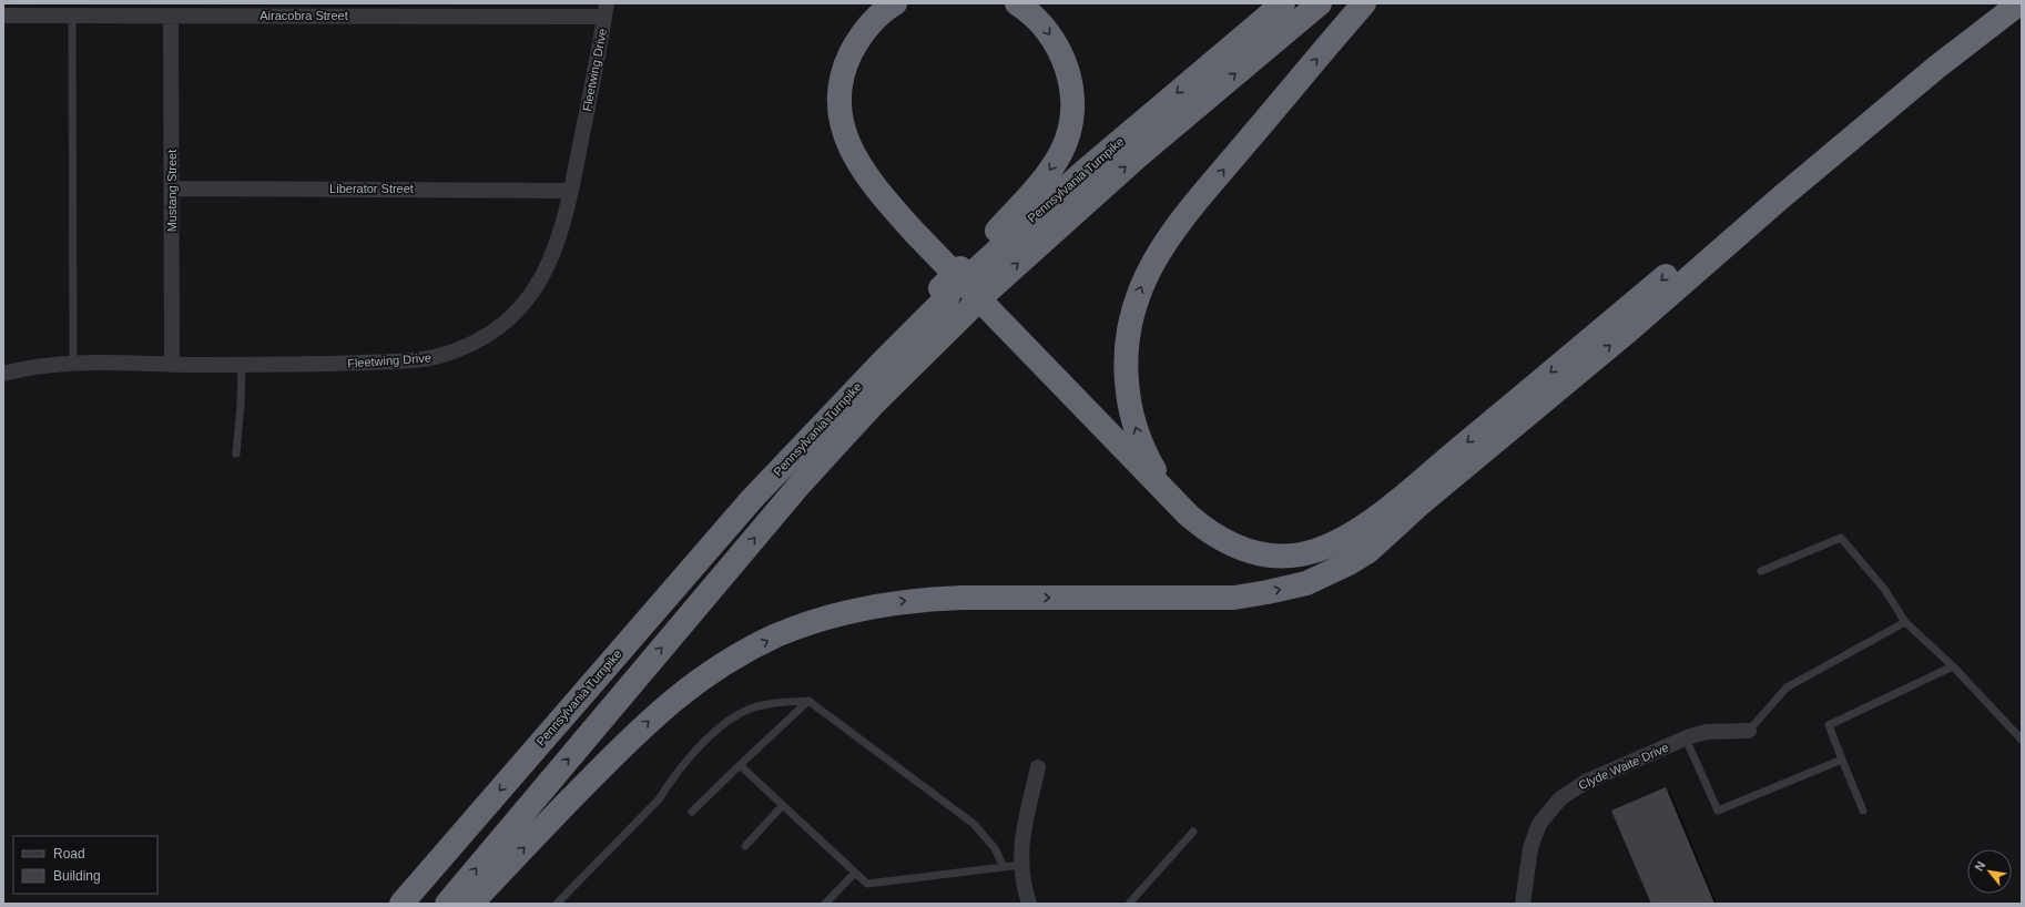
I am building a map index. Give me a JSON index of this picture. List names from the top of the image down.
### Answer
{
  "streets": {
    "highway": ["Pennsylvania Turnpike"],
    "street": [
      "Airacobra Street",
      "Fleetwing Drive",
      "Liberator Street",
      "Mustang Street",
      "Clyde Waite Drive"
    ]
  },
  "crossings": [
    ["Airacobra Street", "Fleetwing Drive"],
    ["Airacobra Street", "Mustang Street"],
    ["Fleetwing Drive", "Liberator Street"],
    ["Fleetwing Drive", "Mustang Street"],
    ["Liberator Street", "Mustang Street"]
  ],
  "legend": ["Road", "Building"],
  "north": "top left"
}
